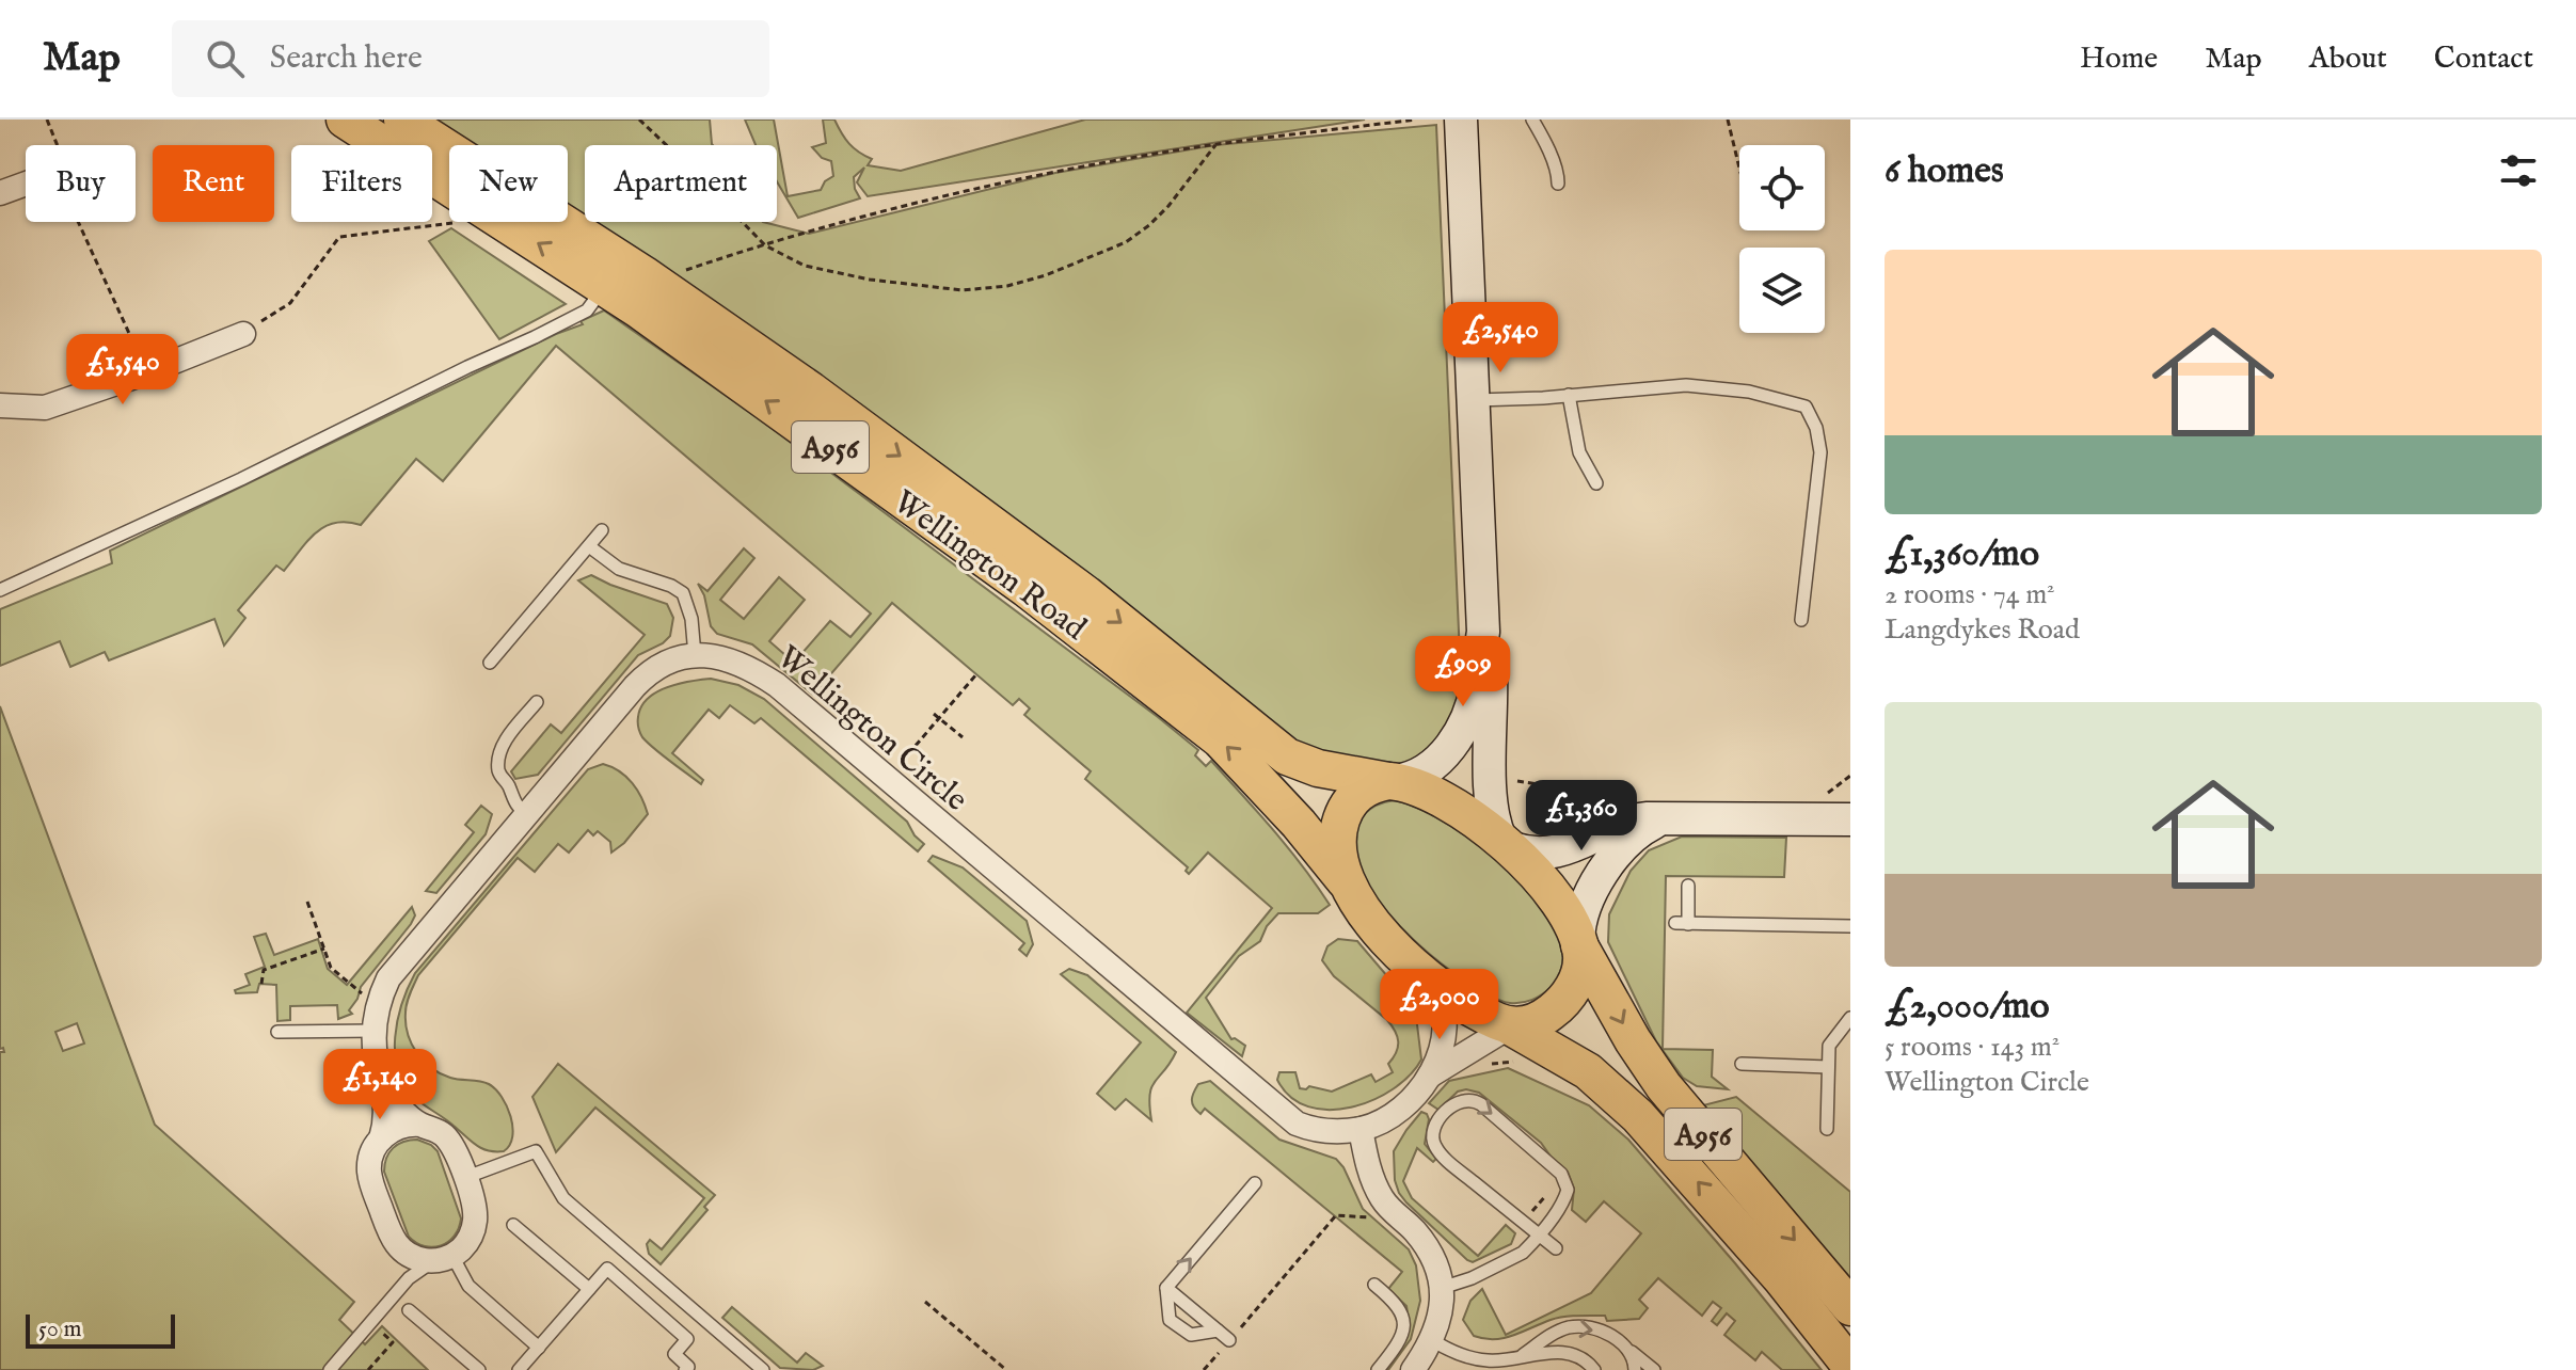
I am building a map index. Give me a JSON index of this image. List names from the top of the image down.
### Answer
{
  "streets": {
    "main road": ["A956", "Wellington Road"],
    "street": ["Wellington Circle"]
  },
  "crossings": [
    ["A956", "Wellington Road"],
    ["A956", "Wellington Circle"]
  ],
  "scale_bar": "50 m",
  "page": {
    "header": "Map",
    "search": "Search here",
    "nav": [
      "Home",
      "Map",
      "About",
      "Contact"
    ],
    "heading": "6 homes",
    "chip": [
      "Buy",
      "Rent",
      "Filters",
      "New",
      "Apartment"
    ],
    "list": [
      {
        "name": "£1,360/mo",
        "note": "2 rooms · 74 m² · Langdykes Road"
      },
      {
        "name": "£2,000/mo",
        "note": "5 rooms · 143 m² · Wellington Circle"
      }
    ],
    "price": [
      "£2,540",
      "£1,540",
      "£909",
      "£1,360",
      "£2,000",
      "£1,140"
    ],
    "scale": "50 m"
  }
}
